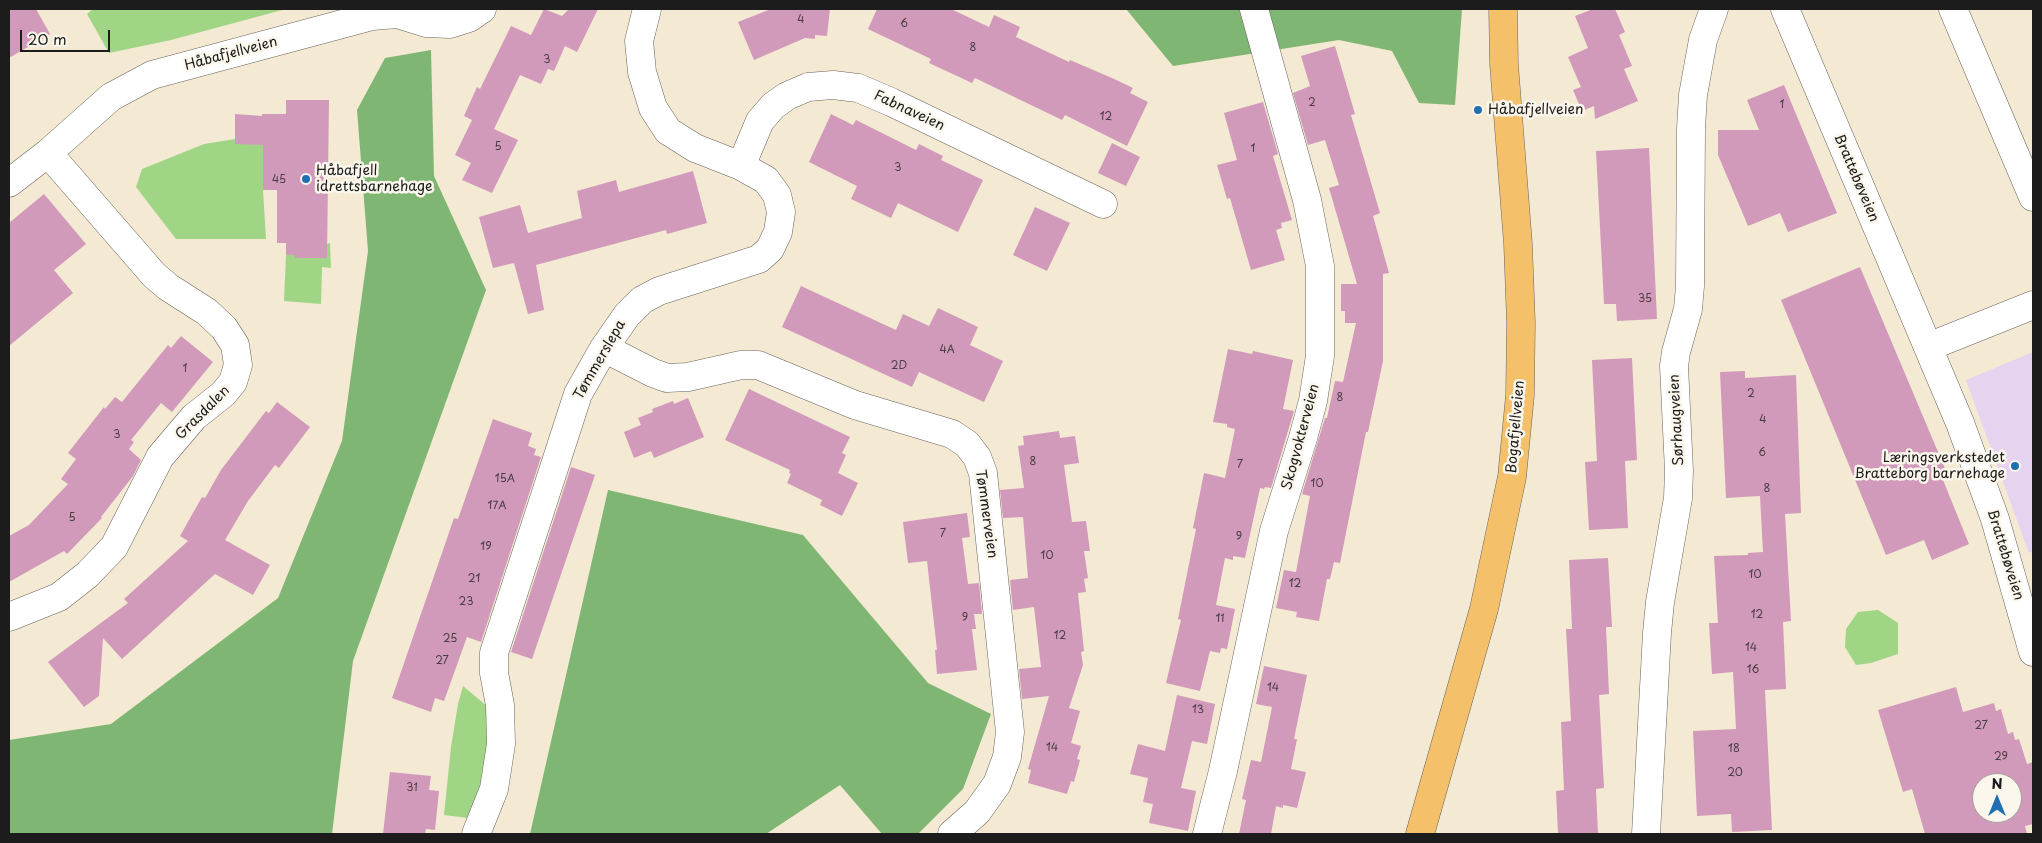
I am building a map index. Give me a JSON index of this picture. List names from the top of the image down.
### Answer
{
  "streets": {
    "main road": ["Bogafjellveien"],
    "street": [
      "Håbafjellveien",
      "Fabnaveien",
      "Brattebøveien",
      "Tømmerslepa",
      "Grasdalen",
      "Sørhaugveien",
      "Skogvokterveien",
      "Tømmerveien"
    ]
  },
  "crossings": [
    ["Håbafjellveien", "Grasdalen"],
    ["Fabnaveien", "Tømmerslepa"],
    ["Tømmerslepa", "Tømmerveien"]
  ],
  "places": ["Håbafjellveien", "Håbafjell idrettsbarnehage", "Læringsverkstedet Bratteborg barnehage"],
  "house_numbers": [
    "4",
    "6",
    "8",
    "3",
    "2",
    "1",
    "12",
    "5",
    "1",
    "3",
    "45",
    "35",
    "4A",
    "2D",
    "1",
    "2",
    "8",
    "4",
    "3",
    "6",
    "8",
    "7",
    "15A",
    "10",
    "8",
    "17A",
    "5",
    "7",
    "9",
    "19",
    "10",
    "10",
    "21",
    "12",
    "23",
    "12",
    "9",
    "11",
    "12",
    "25",
    "14",
    "27",
    "16",
    "14",
    "13",
    "27",
    "14",
    "18",
    "29",
    "20",
    "31"
  ],
  "scale_bar": "20 m",
  "north": "top"
}
